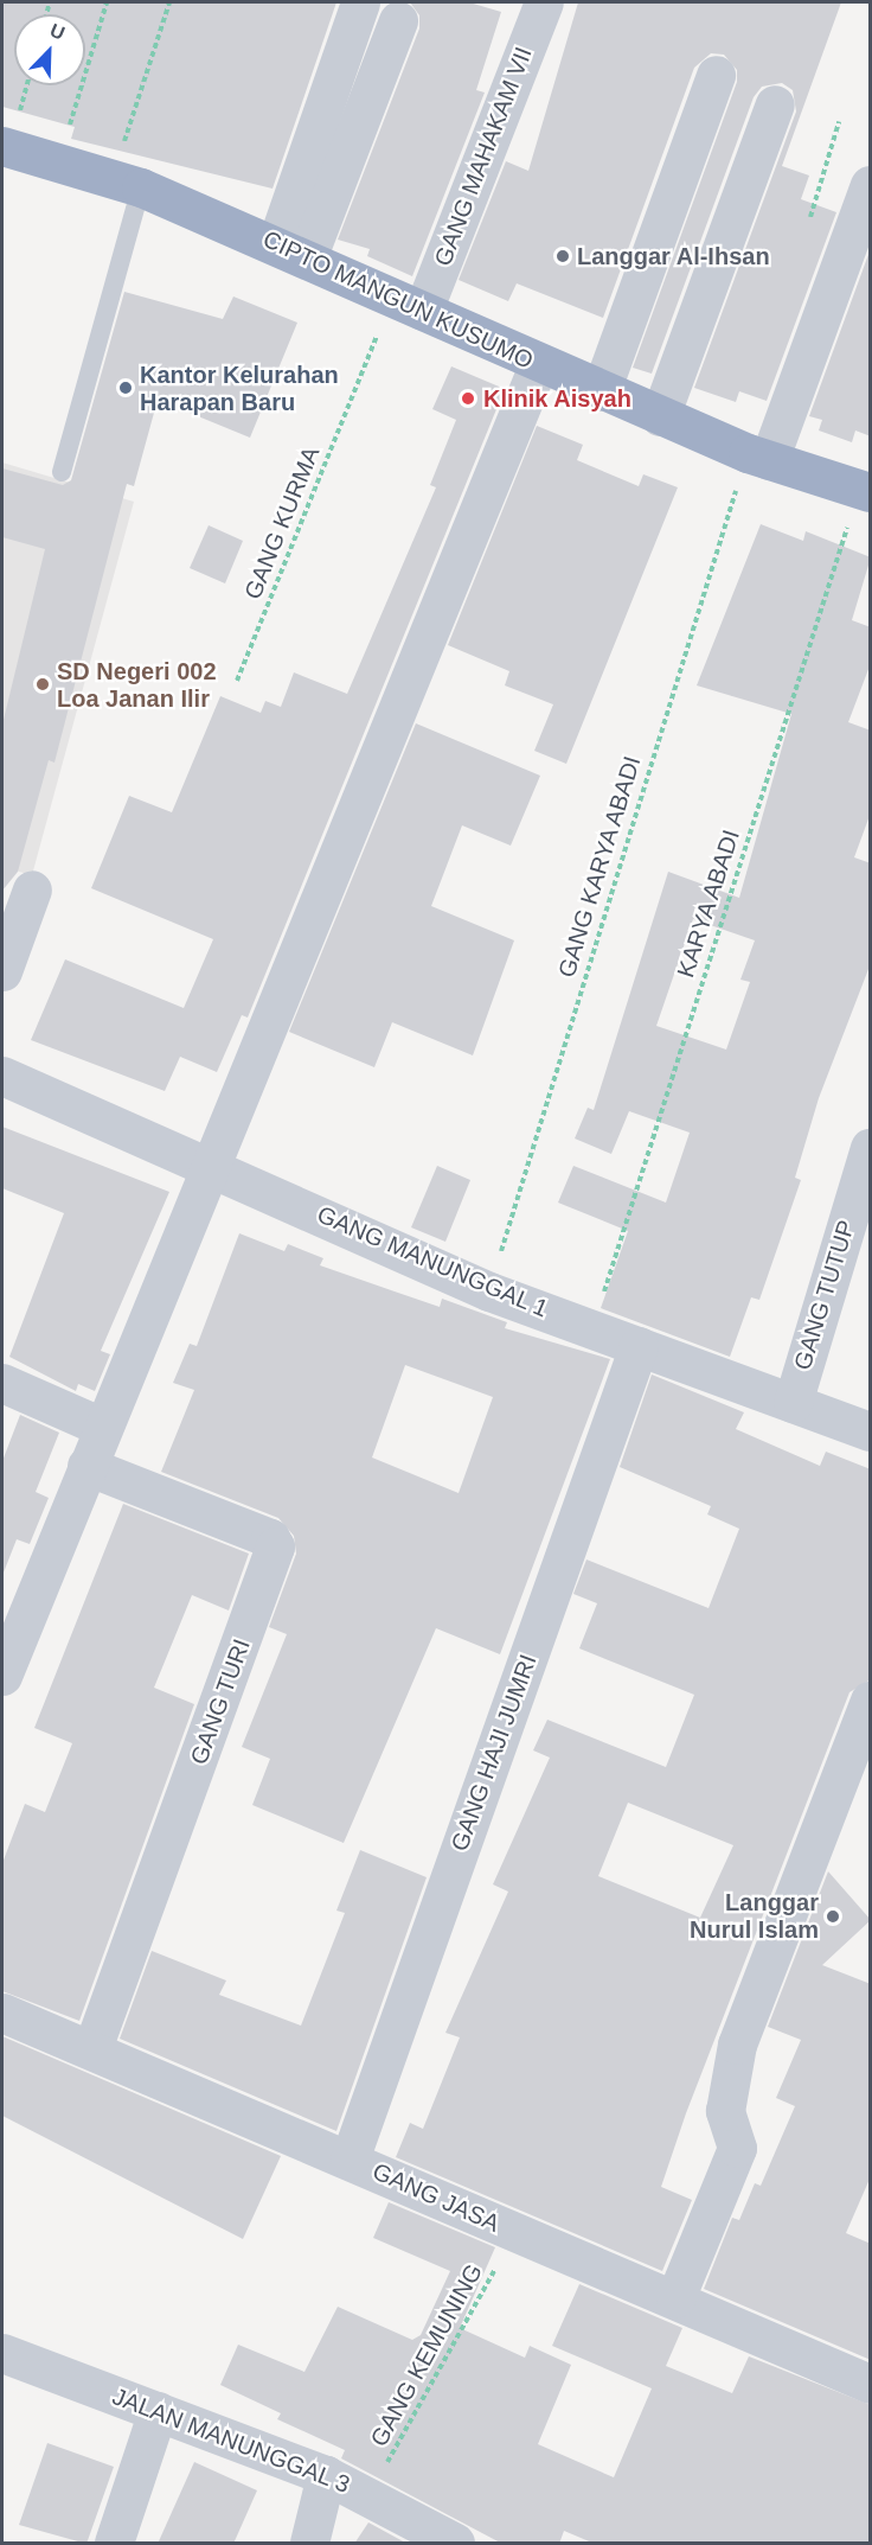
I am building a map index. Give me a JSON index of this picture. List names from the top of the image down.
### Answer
{
  "streets": {
    "highway": ["CIPTO MANGUN KUSUMO"],
    "street": [
      "GANG MAHAKAM VII",
      "GANG MANUNGGAL 1",
      "GANG TUTUP",
      "GANG TURI",
      "GANG HAJI JUMRI",
      "GANG JASA",
      "JALAN MANUNGGAL 3"
    ],
    "path": [
      "GANG KURMA",
      "GANG KARYA ABADI",
      "KARYA ABADI",
      "GANG KEMUNING"
    ]
  },
  "crossings": [
    ["GANG MAHAKAM VII", "CIPTO MANGUN KUSUMO"],
    ["GANG MAHAKAM VII", "GANG KURMA"],
    ["CIPTO MANGUN KUSUMO", "GANG KURMA"],
    ["CIPTO MANGUN KUSUMO", "GANG KARYA ABADI"],
    ["CIPTO MANGUN KUSUMO", "KARYA ABADI"],
    ["GANG KARYA ABADI", "GANG MANUNGGAL 1"],
    ["KARYA ABADI", "GANG MANUNGGAL 1"],
    ["GANG MANUNGGAL 1", "GANG TUTUP"],
    ["GANG MANUNGGAL 1", "GANG HAJI JUMRI"],
    ["GANG TURI", "GANG JASA"],
    ["GANG HAJI JUMRI", "GANG JASA"],
    ["GANG JASA", "GANG KEMUNING"],
    ["GANG KEMUNING", "JALAN MANUNGGAL 3"]
  ],
  "places": [
    "Langgar Al-Ihsan",
    "Kantor Kelurahan Harapan Baru",
    "Klinik Aisyah",
    "SD Negeri 002 Loa Janan Ilir",
    "Langgar Nurul Islam"
  ],
  "north": "top right"
}
